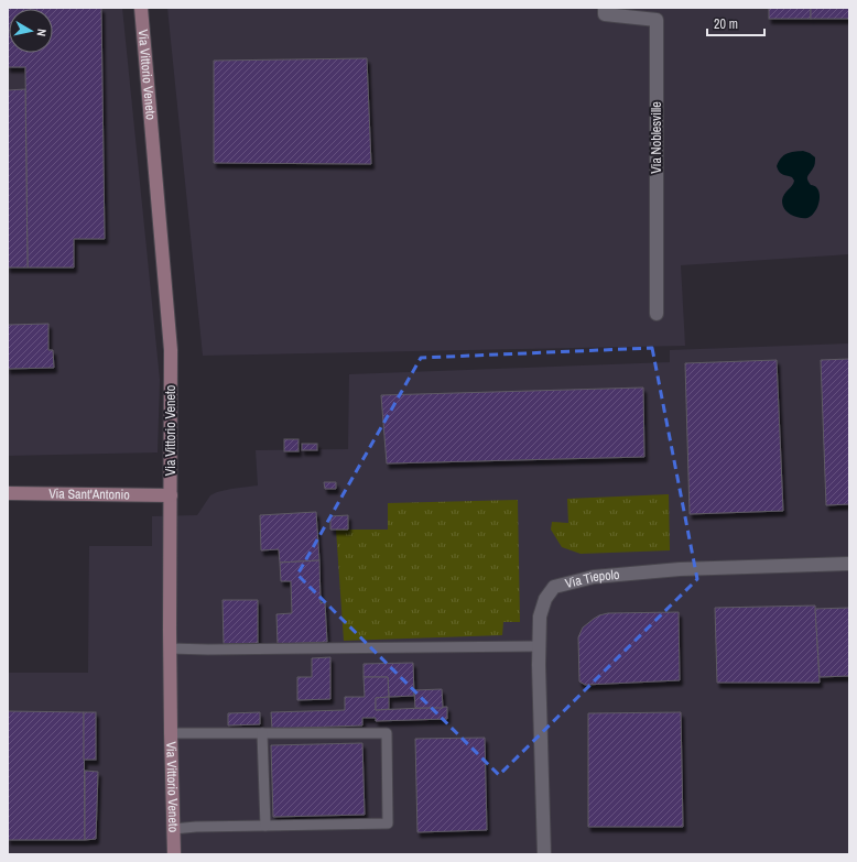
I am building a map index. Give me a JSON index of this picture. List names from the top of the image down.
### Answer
{
  "streets": {
    "main road": ["Via Vittorio Veneto", "Via Sant'Antonio"],
    "street": ["Via Noblesville", "Via Tiepolo"]
  },
  "crossings": [
    ["Via Vittorio Veneto", "Via Sant'Antonio"]
  ],
  "scale_bar": "20 m",
  "north": "right"
}
